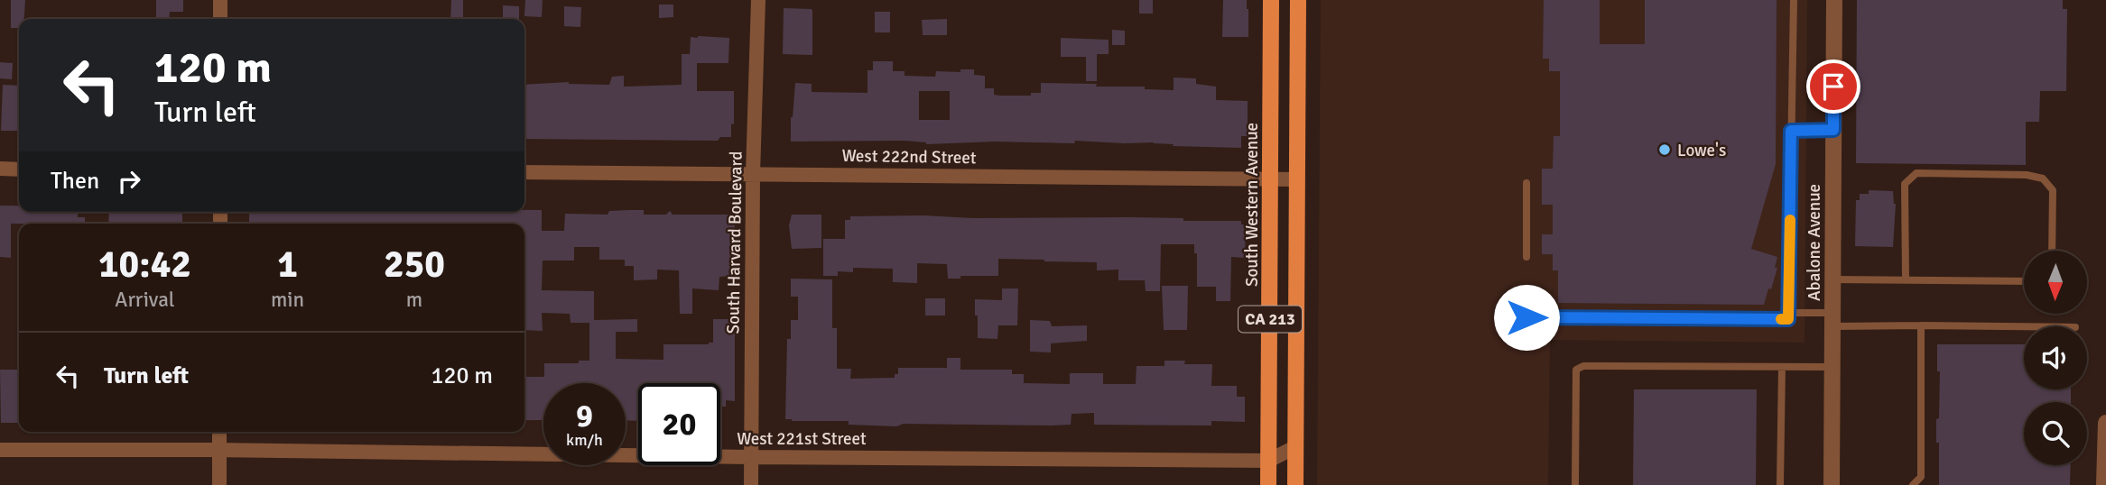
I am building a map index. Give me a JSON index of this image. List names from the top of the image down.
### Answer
{
  "streets": {
    "main road": ["South Western Avenue", "CA 213"],
    "street": [
      "West 222nd Street",
      "South Harvard Boulevard",
      "Abalone Avenue",
      "West 221st Street"
    ]
  },
  "crossings": [
    ["West 222nd Street", "South Western Avenue"],
    ["West 222nd Street", "South Harvard Boulevard"],
    ["West 222nd Street", "CA 213"],
    ["South Western Avenue", "West 221st Street"],
    ["South Harvard Boulevard", "West 221st Street"],
    ["CA 213", "West 221st Street"]
  ],
  "places": ["Lowe's"],
  "north": "bottom",
  "page": {
    "turn": ["120 m", "Turn left"],
    "then": "Then",
    "eta": [
      "10:42",
      "Arrival",
      "1",
      "min",
      "250",
      "m"
    ],
    "list": [
      {
        "name": "Turn left",
        "value": "120 m"
      }
    ],
    "speed": "9 km/h",
    "limit": "20"
  }
}
